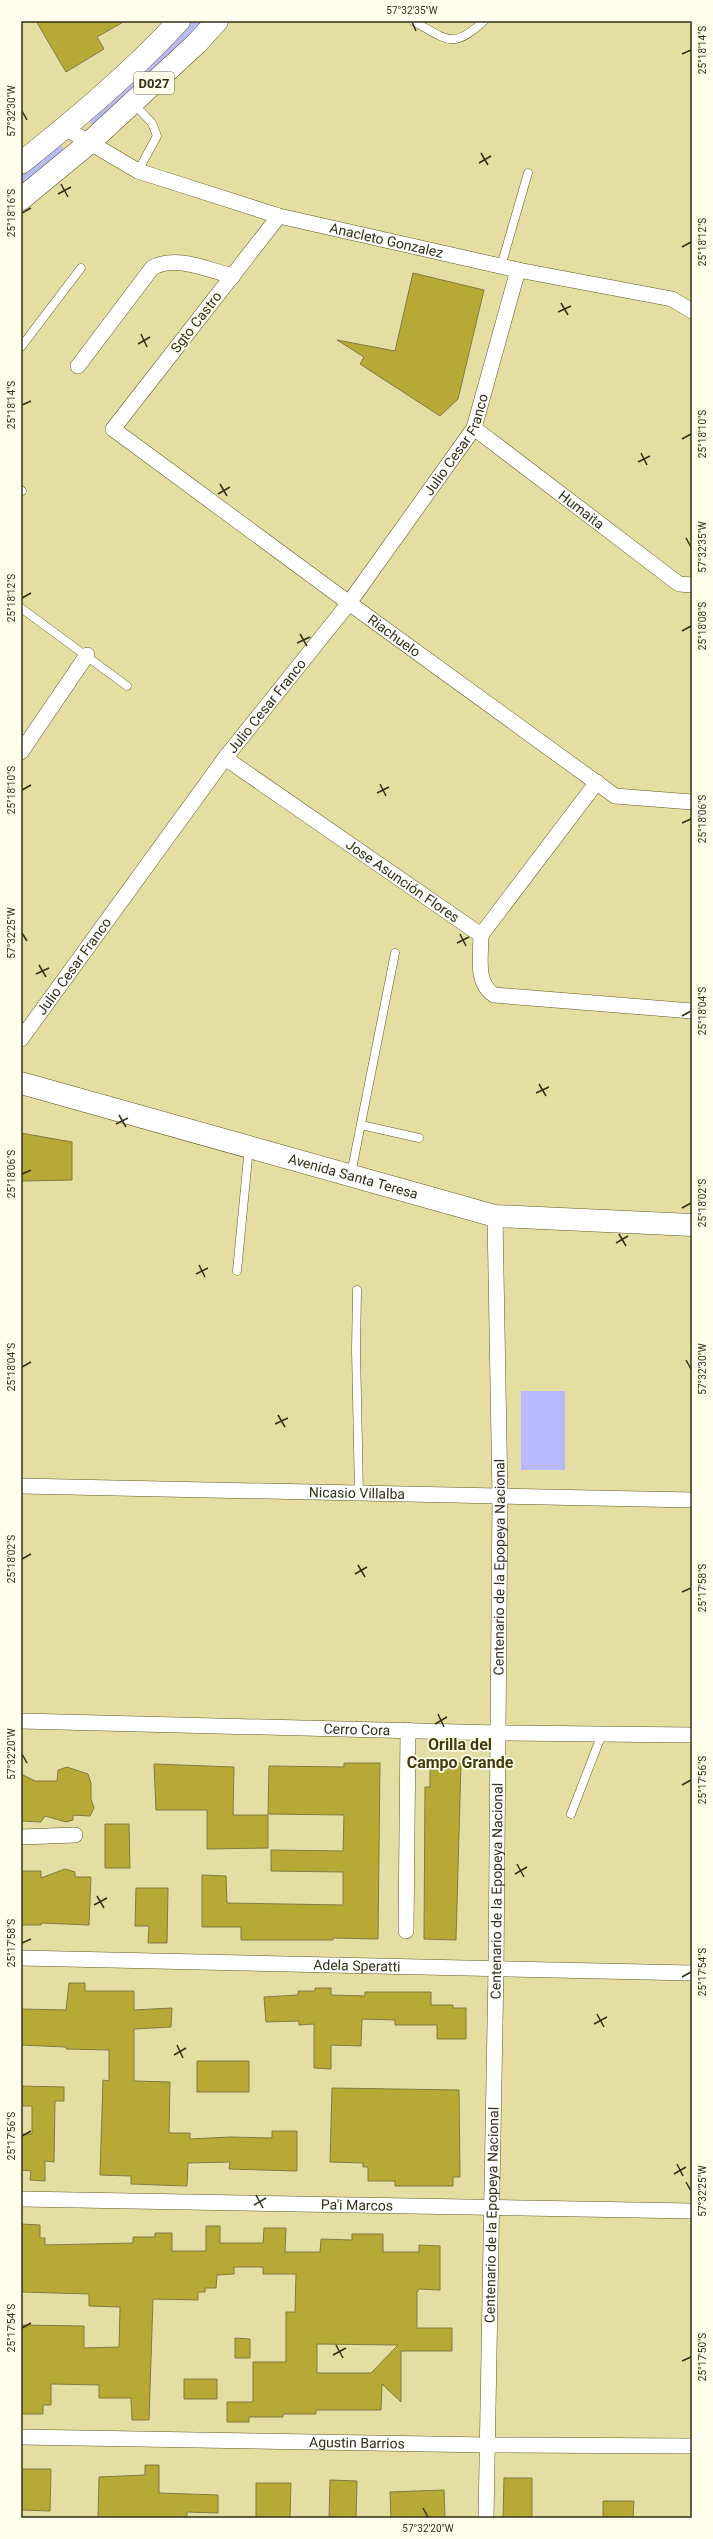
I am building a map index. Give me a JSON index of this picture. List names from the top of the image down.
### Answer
{
  "streets": {
    "main road": ["D027", "Avenida Santa Teresa"],
    "street": [
      "Anacleto Gonzalez",
      "Sgto Castro",
      "Julio Cesar Franco",
      "Humaita",
      "Riachuelo",
      "Jose Asunción Flores",
      "Nicasio Villalba",
      "Centenario de la Epopeya Nacional",
      "Cerro Cora",
      "Adela Speratti",
      "Pa'i Marcos",
      "Agustin Barrios"
    ]
  },
  "crossings": [
    ["D027", "Anacleto Gonzalez"],
    ["Anacleto Gonzalez", "Sgto Castro"],
    ["Anacleto Gonzalez", "Julio Cesar Franco"],
    ["Sgto Castro", "Riachuelo"],
    ["Julio Cesar Franco", "Humaita"],
    ["Julio Cesar Franco", "Riachuelo"],
    ["Julio Cesar Franco", "Jose Asunción Flores"],
    ["Avenida Santa Teresa", "Centenario de la Epopeya Nacional"],
    ["Nicasio Villalba", "Centenario de la Epopeya Nacional"],
    ["Centenario de la Epopeya Nacional", "Cerro Cora"],
    ["Centenario de la Epopeya Nacional", "Adela Speratti"],
    ["Centenario de la Epopeya Nacional", "Pa'i Marcos"],
    ["Centenario de la Epopeya Nacional", "Agustin Barrios"]
  ],
  "districts": ["Orilla del Campo Grande"],
  "coordinates": [
    "57°32'35\"W",
    "25°18'14\"S",
    "57°32'30\"W",
    "25°18'16\"S",
    "25°18'12\"S",
    "25°18'10\"S",
    "25°18'08\"S",
    "25°18'06\"S",
    "57°32'25\"W",
    "25°18'04\"S",
    "25°18'02\"S",
    "25°17'58\"S",
    "57°32'20\"W",
    "25°17'56\"S",
    "25°17'54\"S",
    "25°17'50\"S"
  ]
}
